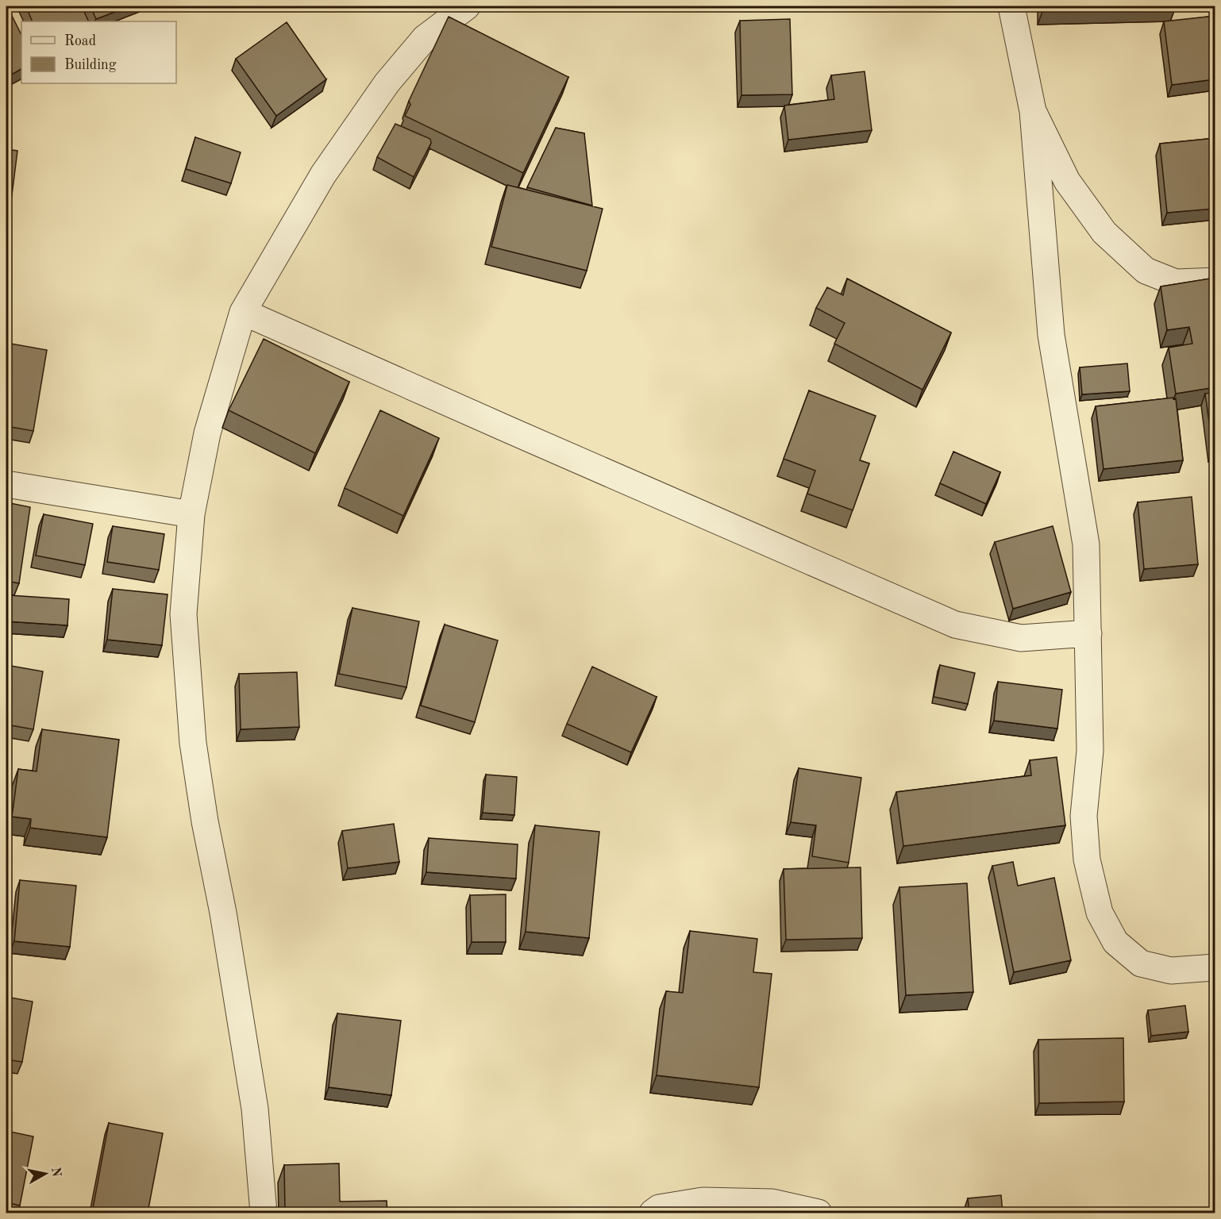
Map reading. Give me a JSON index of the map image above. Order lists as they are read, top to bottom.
{
  "legend": ["Road", "Building"],
  "north": "right"
}
